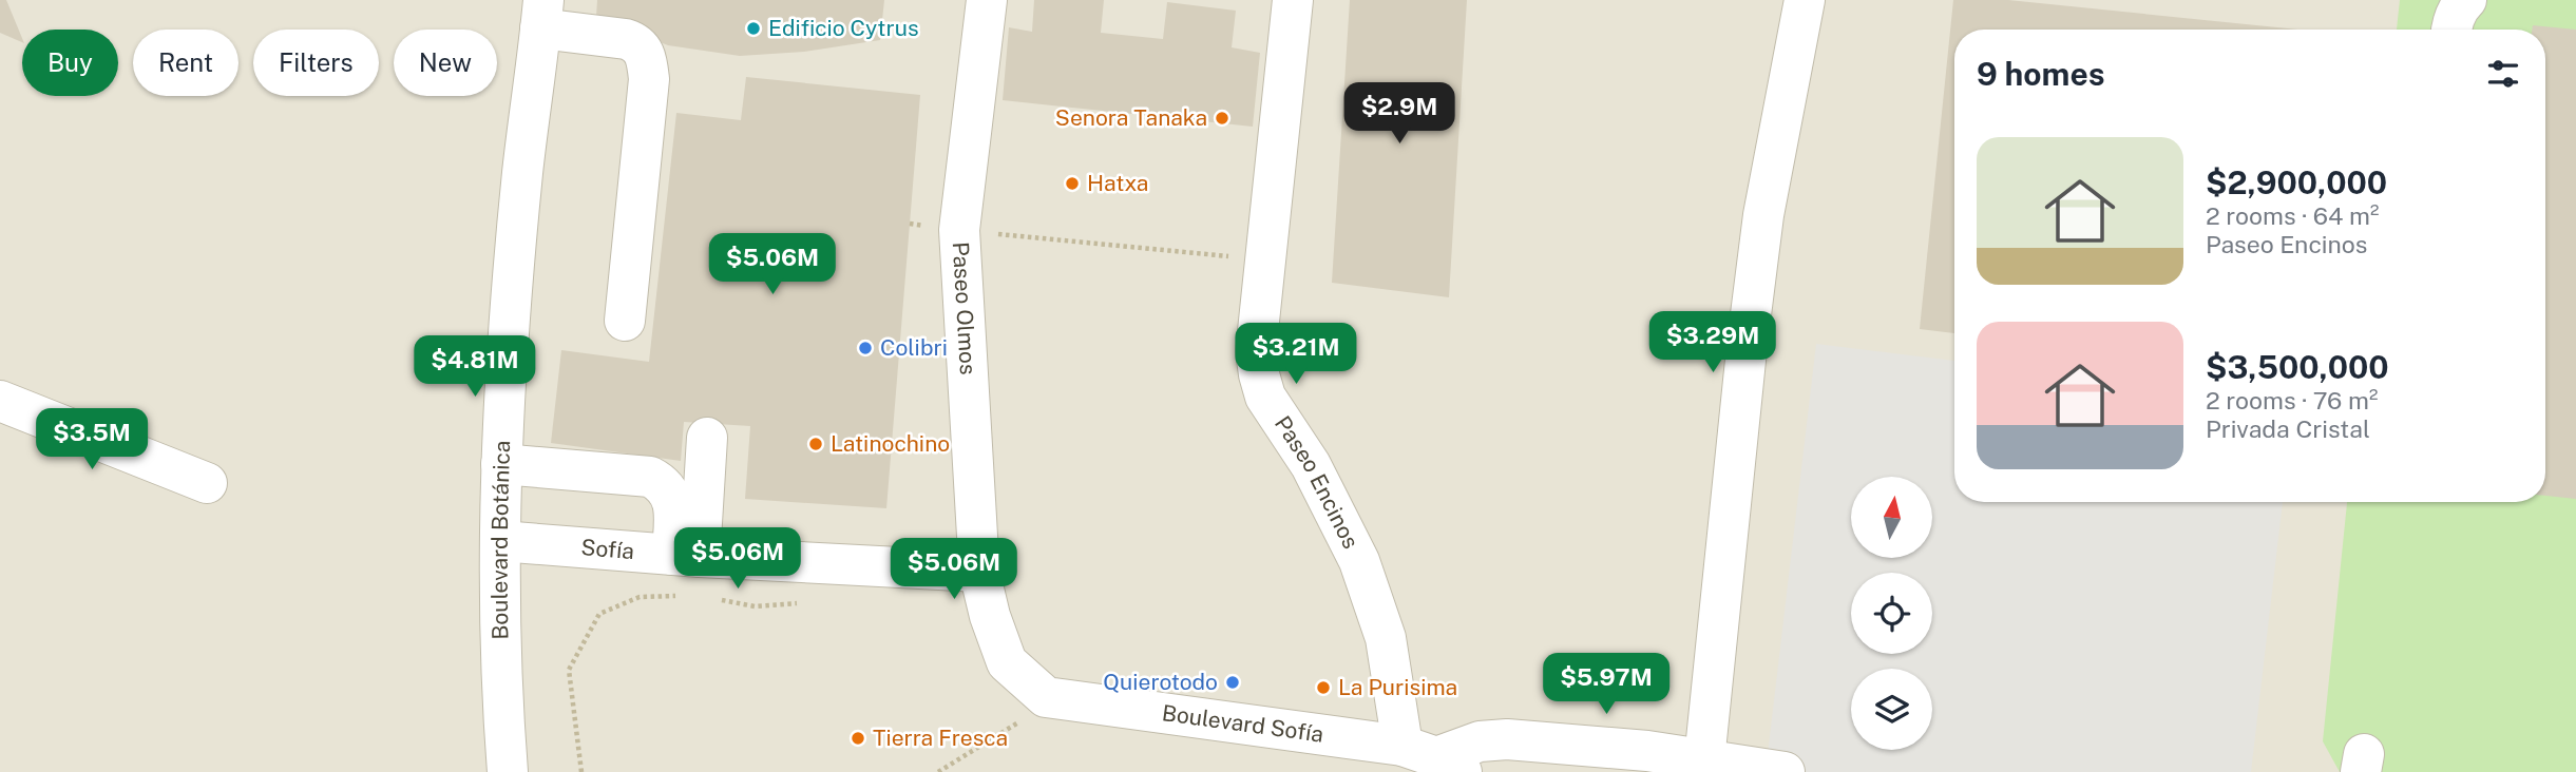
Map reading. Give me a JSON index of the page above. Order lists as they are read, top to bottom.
{
  "streets": {
    "street": [
      "Paseo Olmos",
      "Paseo Encinos",
      "Boulevard Botánica",
      "Sofía",
      "Boulevard Sofía"
    ]
  },
  "crossings": [
    ["Paseo Olmos", "Sofía"],
    ["Paseo Olmos", "Boulevard Sofía"],
    ["Paseo Encinos", "Boulevard Sofía"],
    ["Boulevard Botánica", "Sofía"]
  ],
  "places": [
    "Edificio Cytrus",
    "Senora Tanaka",
    "Hatxa",
    "Colibri",
    "Latinochino",
    "Quierotodo",
    "La Purisima",
    "Tierra Fresca"
  ],
  "north": "top",
  "page": {
    "chip": [
      "Buy",
      "Rent",
      "Filters",
      "New"
    ],
    "heading": "9 homes",
    "price": [
      "$2.9M",
      "$5.06M",
      "$3.29M",
      "$3.21M",
      "$4.81M",
      "$3.5M",
      "$5.06M",
      "$5.06M",
      "$5.97M"
    ],
    "list": [
      {
        "name": "$2,900,000",
        "note": "2 rooms · 64 m² · Paseo Encinos"
      },
      {
        "name": "$3,500,000",
        "note": "2 rooms · 76 m² · Privada Cristal"
      }
    ]
  }
}
